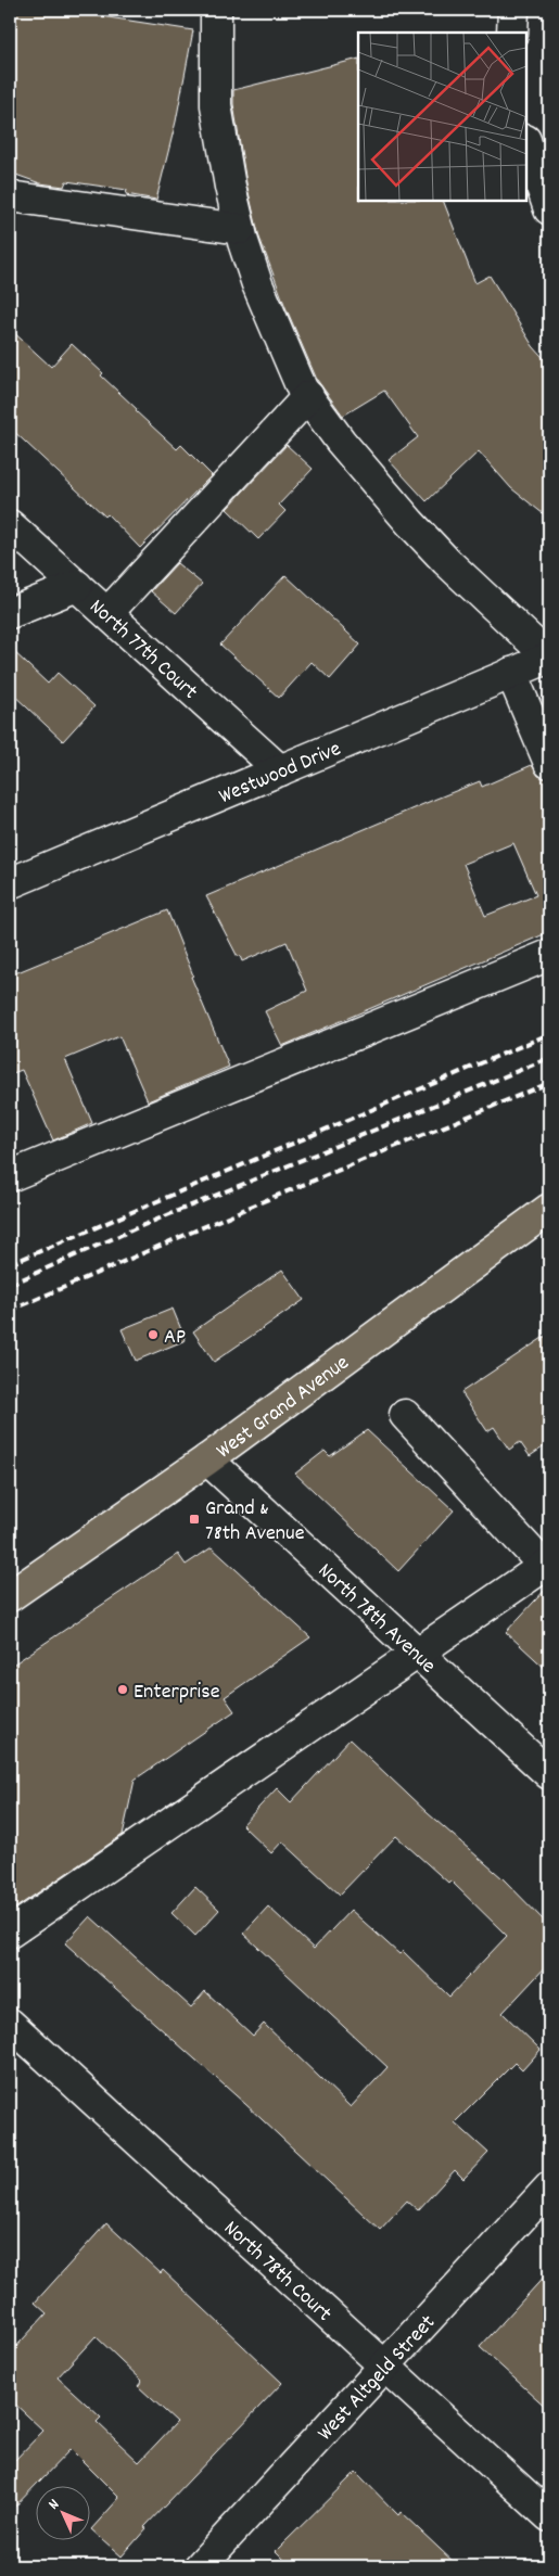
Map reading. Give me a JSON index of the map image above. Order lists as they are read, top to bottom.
{
  "streets": {
    "main road": ["West Grand Avenue"],
    "street": [
      "North 77th Court",
      "Westwood Drive",
      "North 78th Avenue",
      "North 78th Court",
      "West Altgeld Street"
    ]
  },
  "crossings": [
    ["North 77th Court", "Westwood Drive"],
    ["West Grand Avenue", "North 78th Avenue"],
    ["North 78th Court", "West Altgeld Street"]
  ],
  "places": {
    "other": ["AP", "Enterprise"],
    "transit": ["Grand & 78th Avenue"]
  },
  "north": "top left"
}
